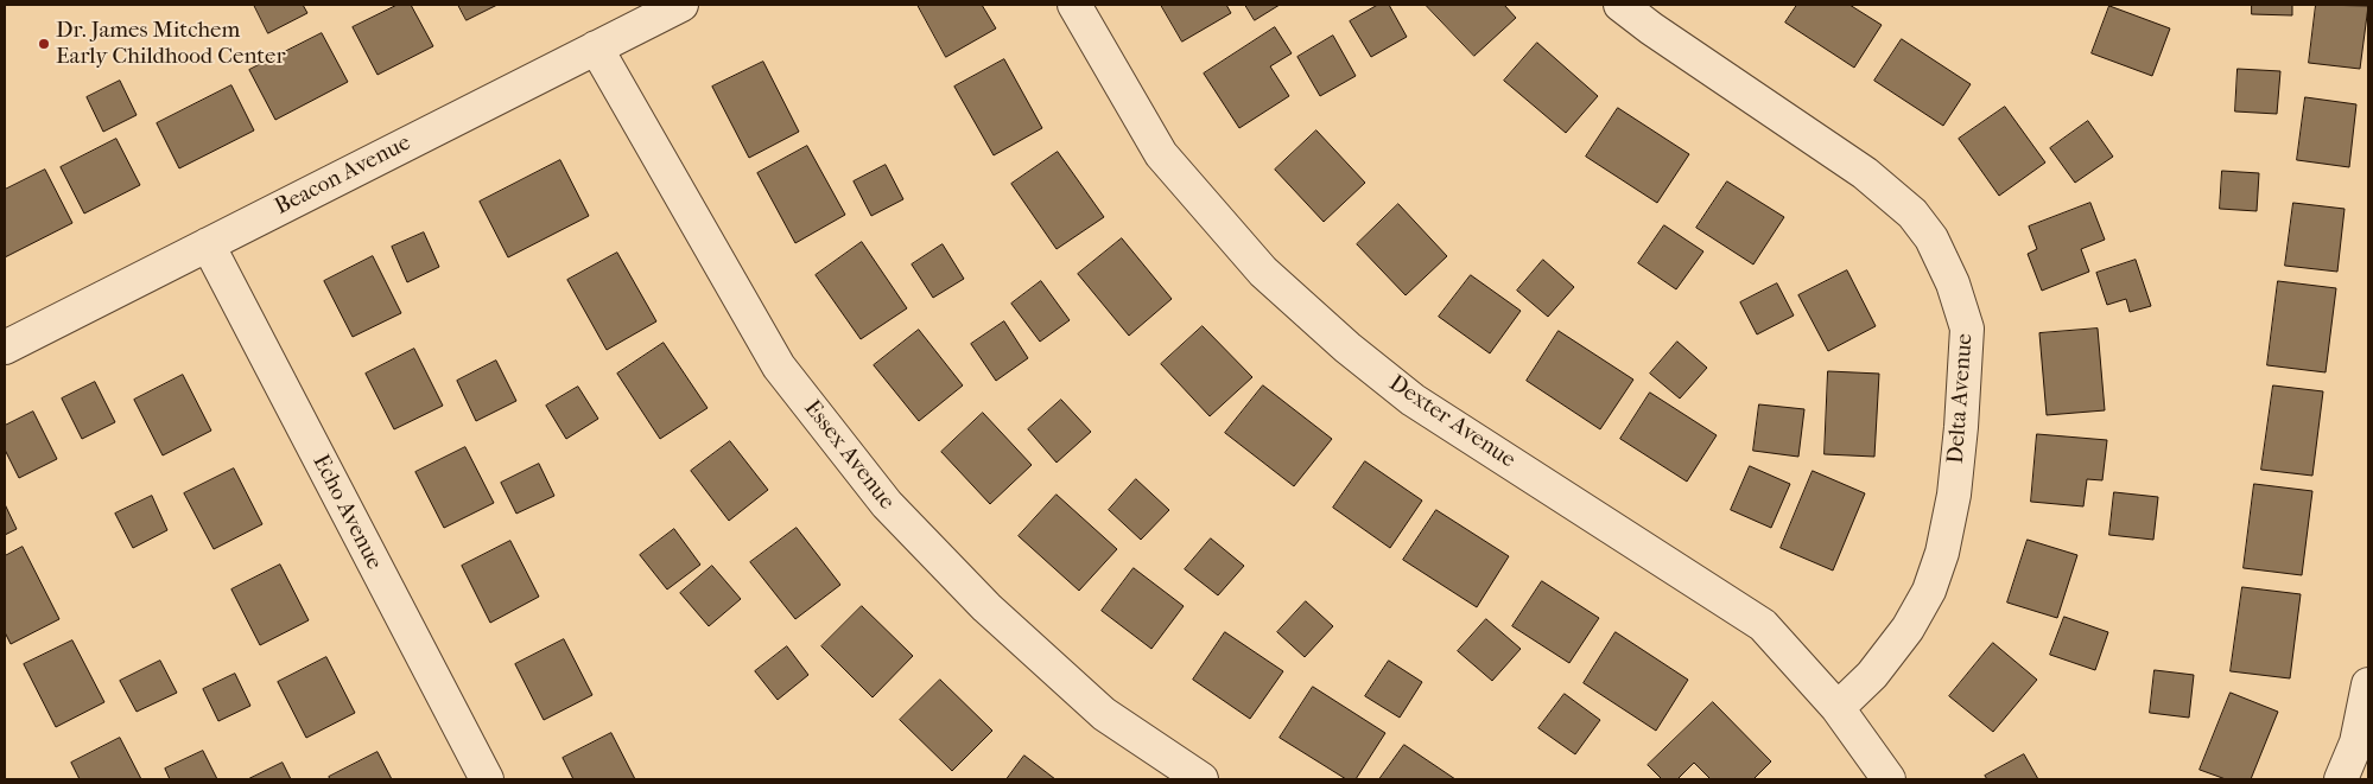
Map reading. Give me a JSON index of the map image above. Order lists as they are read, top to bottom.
{
  "streets": {
    "street": [
      "Beacon Avenue",
      "Delta Avenue",
      "Dexter Avenue",
      "Essex Avenue",
      "Echo Avenue"
    ]
  },
  "crossings": [
    ["Beacon Avenue", "Essex Avenue"],
    ["Beacon Avenue", "Echo Avenue"],
    ["Delta Avenue", "Dexter Avenue"]
  ],
  "places": ["Dr. James Mitchem Early Childhood Center"]
}
